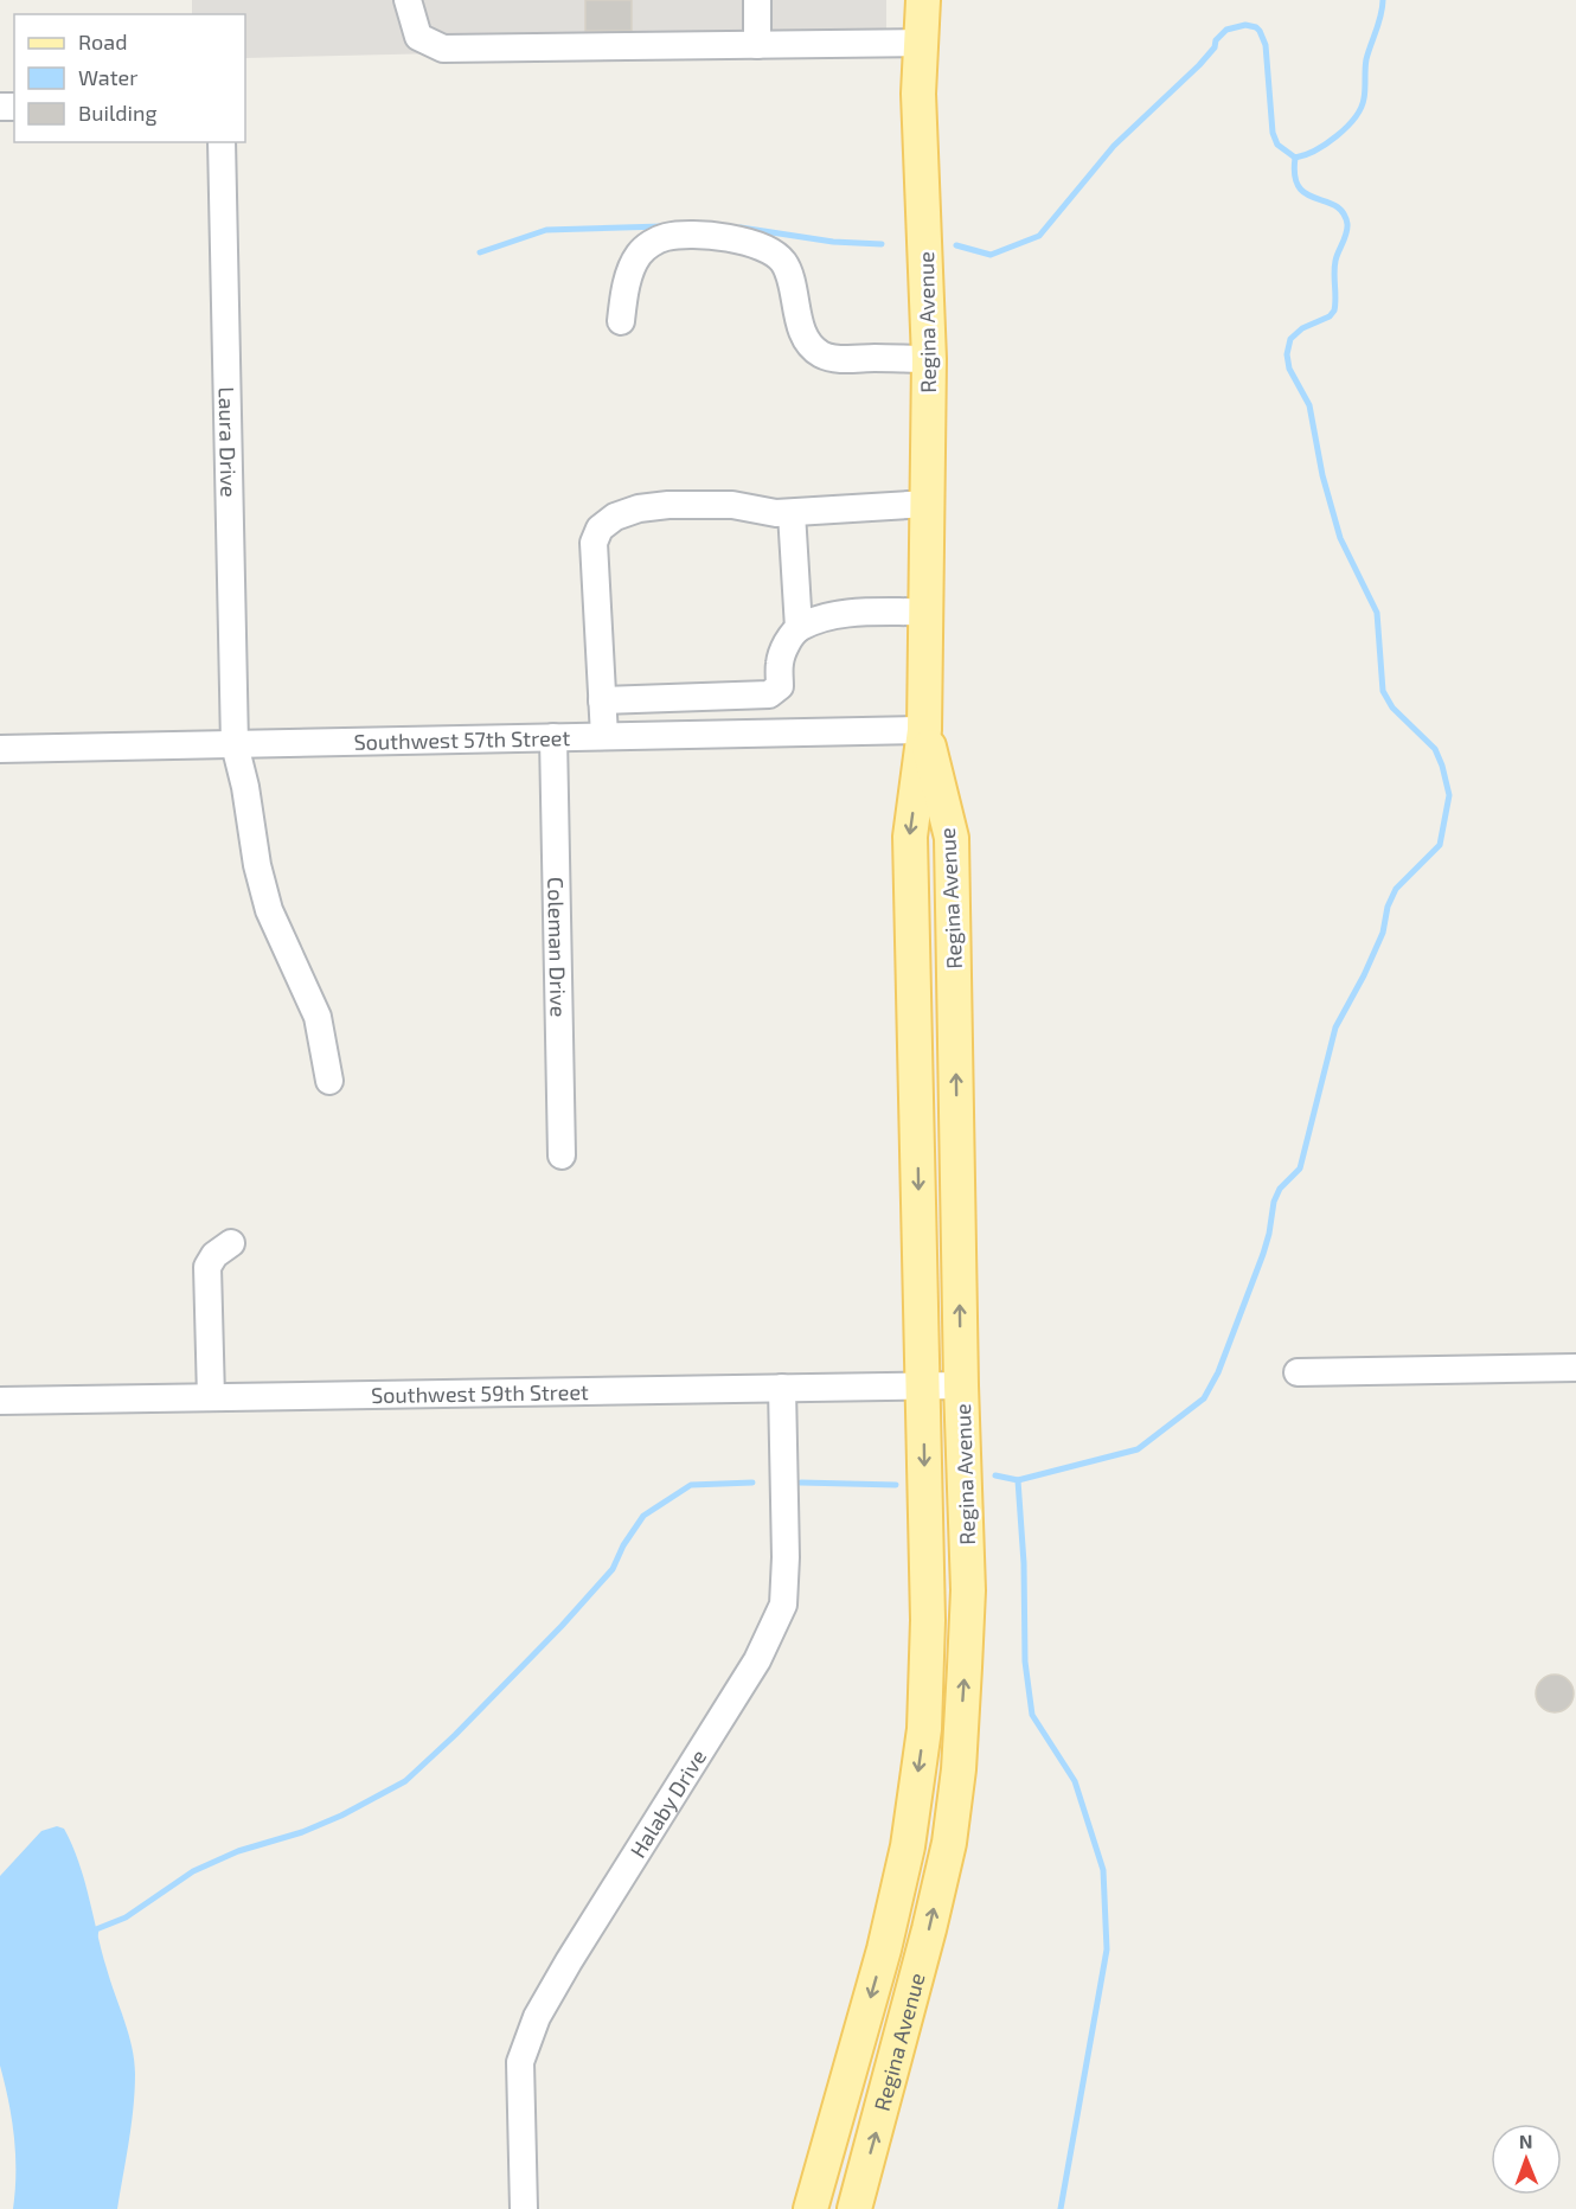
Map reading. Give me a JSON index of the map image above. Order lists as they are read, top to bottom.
{
  "streets": {
    "main road": ["Regina Avenue"],
    "street": [
      "Laura Drive",
      "Southwest 57th Street",
      "Coleman Drive",
      "Southwest 59th Street",
      "Halaby Drive"
    ]
  },
  "crossings": [
    ["Regina Avenue", "Southwest 57th Street"],
    ["Regina Avenue", "Southwest 59th Street"],
    ["Laura Drive", "Southwest 57th Street"],
    ["Southwest 57th Street", "Coleman Drive"],
    ["Southwest 59th Street", "Halaby Drive"]
  ],
  "legend": ["Road", "Water", "Building"],
  "north": "top"
}
